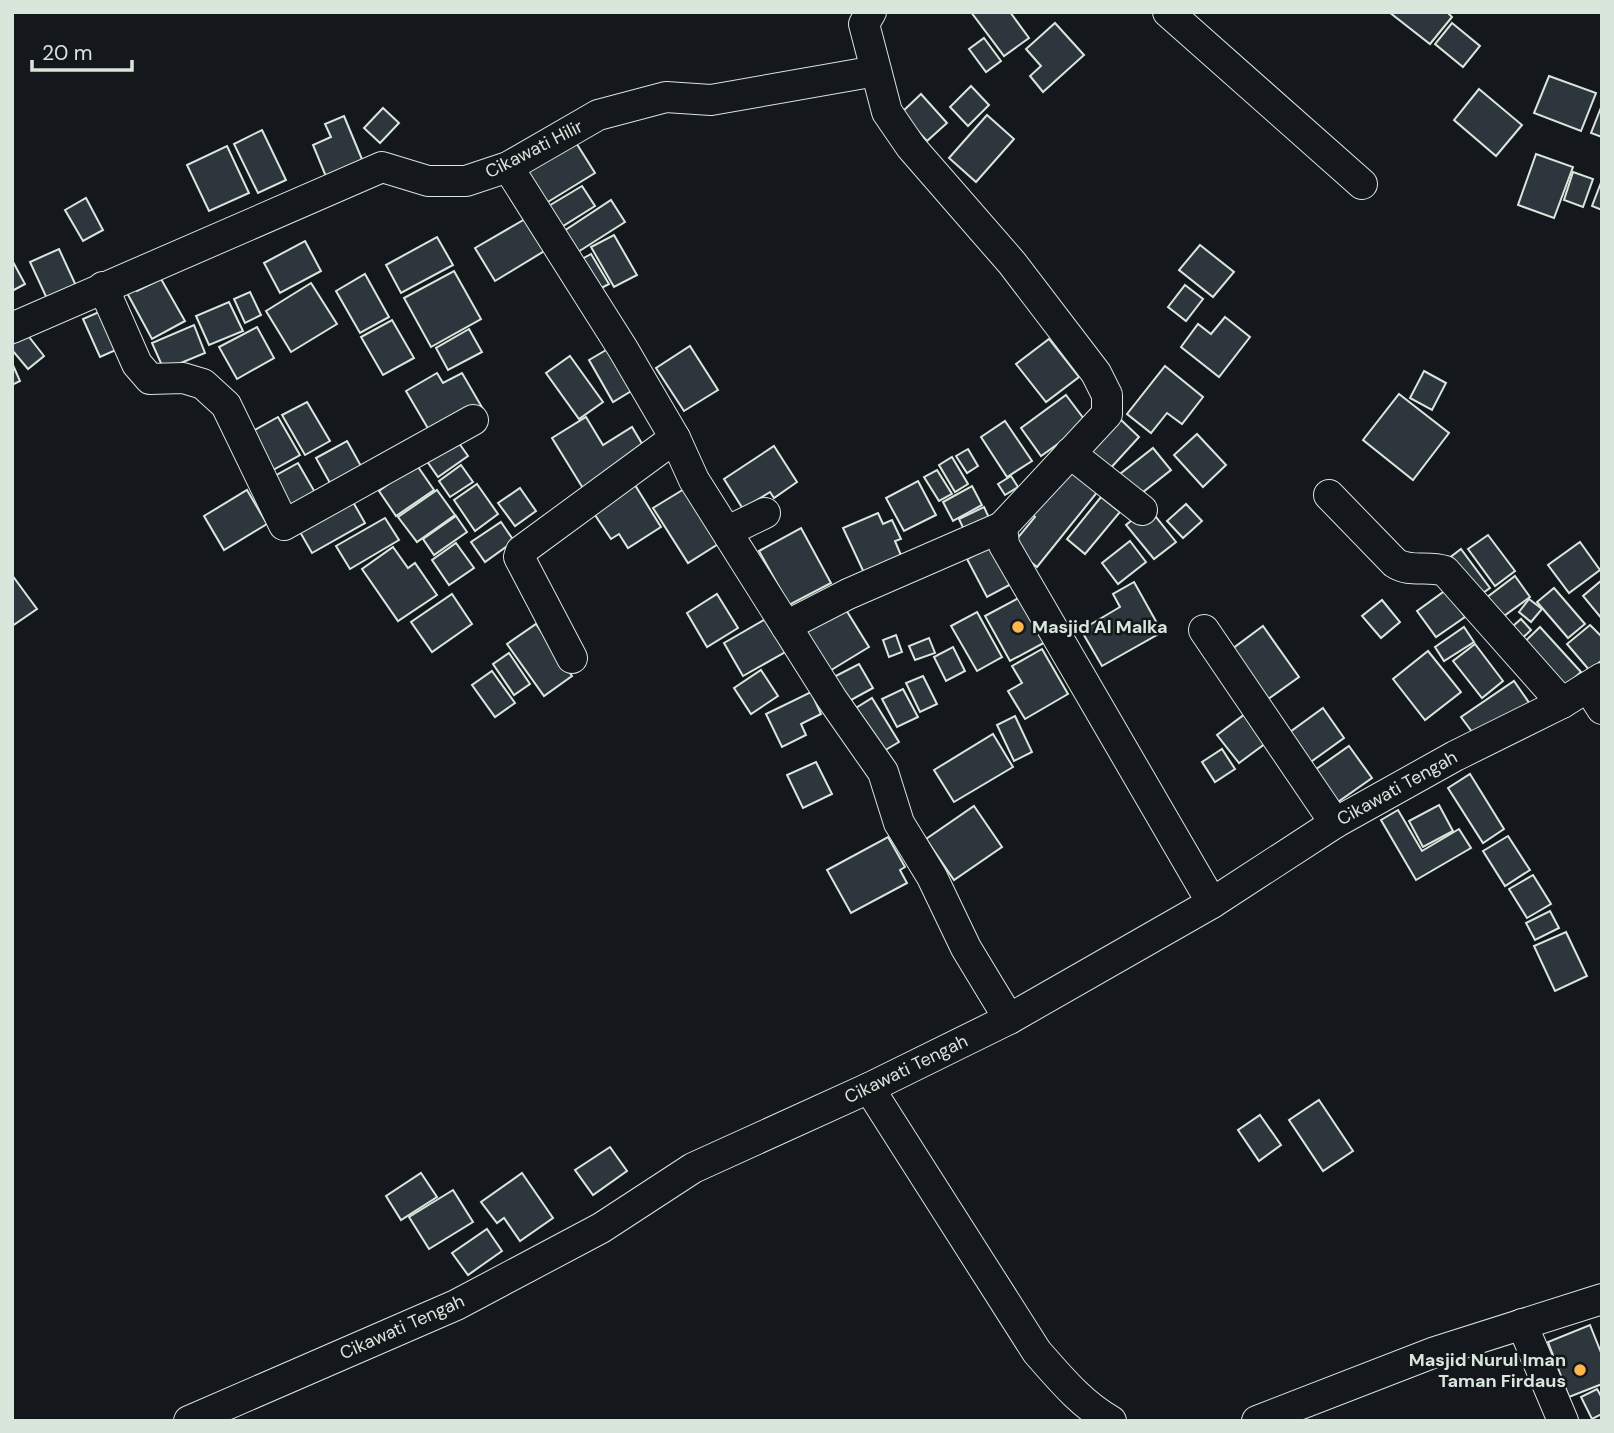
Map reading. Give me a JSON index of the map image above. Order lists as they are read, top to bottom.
{
  "streets": {
    "street": ["Cikawati Hilir", "Cikawati Tengah"]
  },
  "places": ["Masjid Al Malka", "Masjid Nurul Iman Taman Firdaus"],
  "scale_bar": "20 m"
}
